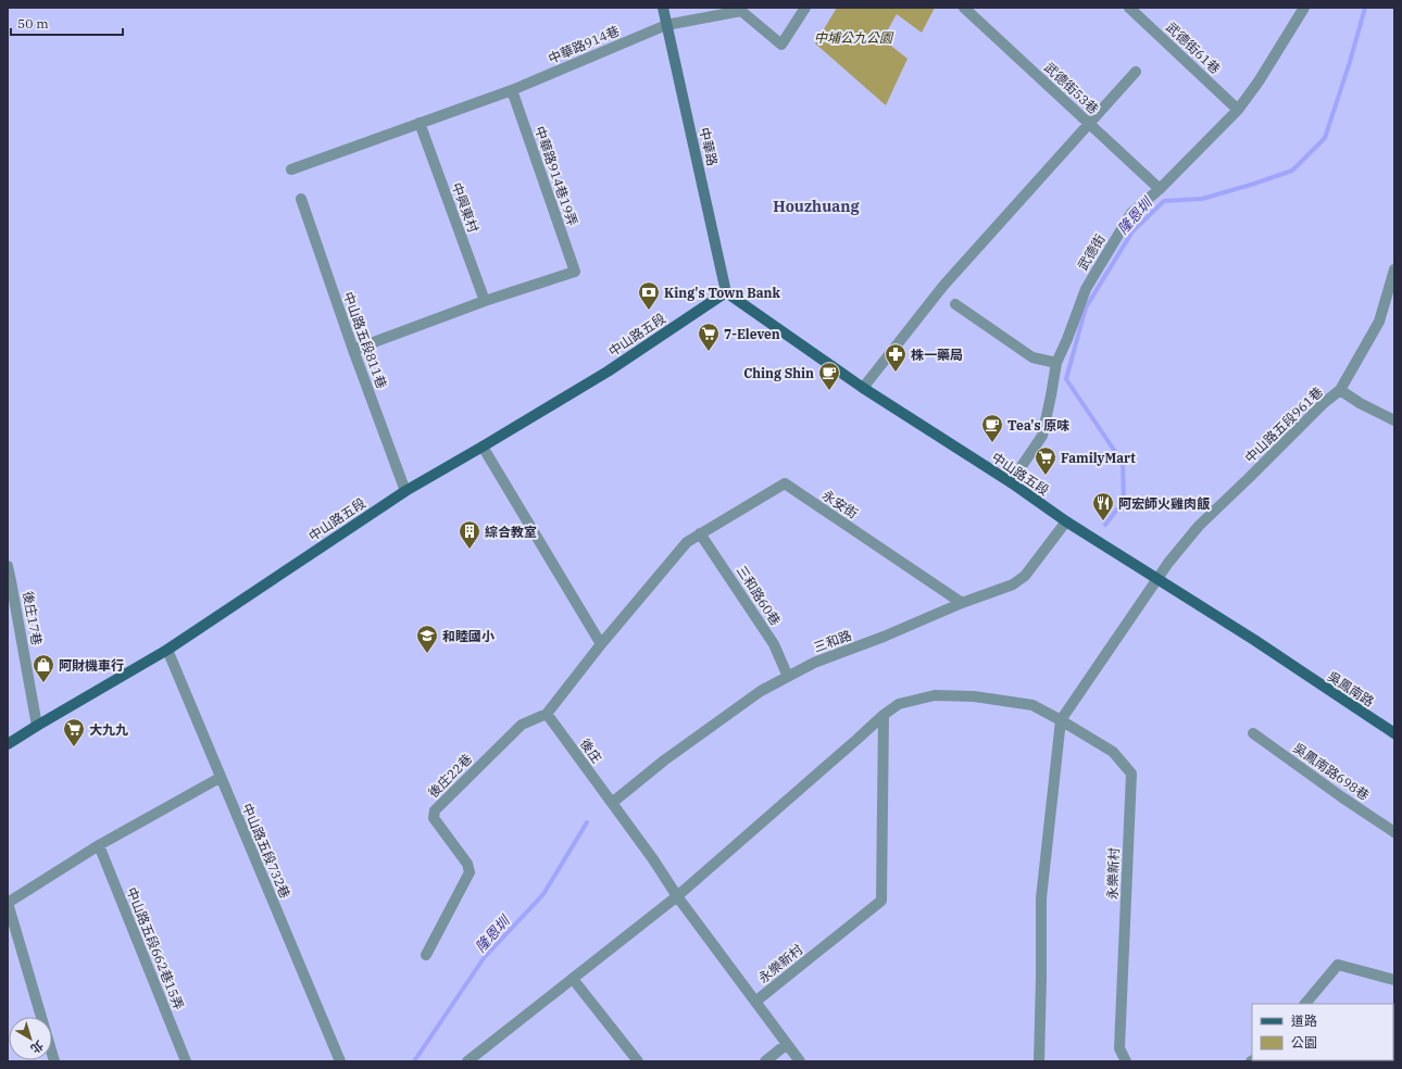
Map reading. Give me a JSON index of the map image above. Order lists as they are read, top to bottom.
{
  "streets": {
    "main road": ["中華路", "中山路五段", "吳鳳南路"],
    "street": [
      "中華路914巷",
      "武德街61巷",
      "武德街53巷",
      "中華路914巷19弄",
      "中興東村",
      "武德街",
      "中山路五段811巷",
      "中山路五段961巷",
      "永安街",
      "三和路60巷",
      "後庄17巷",
      "三和路",
      "後庄",
      "吳鳳南路698巷",
      "後庄22巷",
      "中山路五段732巷",
      "永樂新村",
      "中山路五段662巷15弄"
    ]
  },
  "crossings": [
    ["中華路914巷", "中華路"],
    ["中華路914巷", "中華路914巷19弄"],
    ["武德街61巷", "武德街"],
    ["武德街53巷", "武德街"],
    ["中華路", "中山路五段"],
    ["中華路914巷19弄", "中興東村"],
    ["武德街", "中山路五段"],
    ["中山路五段", "中山路五段811巷"],
    ["中山路五段", "中山路五段961巷"],
    ["中山路五段", "後庄17巷"],
    ["中山路五段", "三和路"],
    ["中山路五段", "吳鳳南路"],
    ["中山路五段", "中山路五段732巷"],
    ["永安街", "三和路60巷"],
    ["永安街", "三和路"],
    ["永安街", "後庄22巷"],
    ["三和路60巷", "三和路"],
    ["三和路60巷", "後庄22巷"],
    ["三和路", "後庄"],
    ["三和路", "永樂新村"],
    ["後庄", "後庄22巷"],
    ["後庄", "永樂新村"]
  ],
  "districts": ["Houzhuang"],
  "water": ["隆恩圳"],
  "parks": ["中埔公九公園"],
  "places": {
    "bank": ["King's Town Bank"],
    "supermarket": ["7-Eleven", "FamilyMart", "大九九"],
    "pharmacy": ["株一藥局"],
    "cafe": ["Ching Shin", "Tea's 原味"],
    "restaurant": ["阿宏師火雞肉飯"],
    "building": ["綜合教室"],
    "school or university": ["和睦國小"],
    "shop": ["阿財機車行"]
  },
  "legend": ["道路", "公園"],
  "scale_bar": "50 m",
  "north": "bottom right"
}
